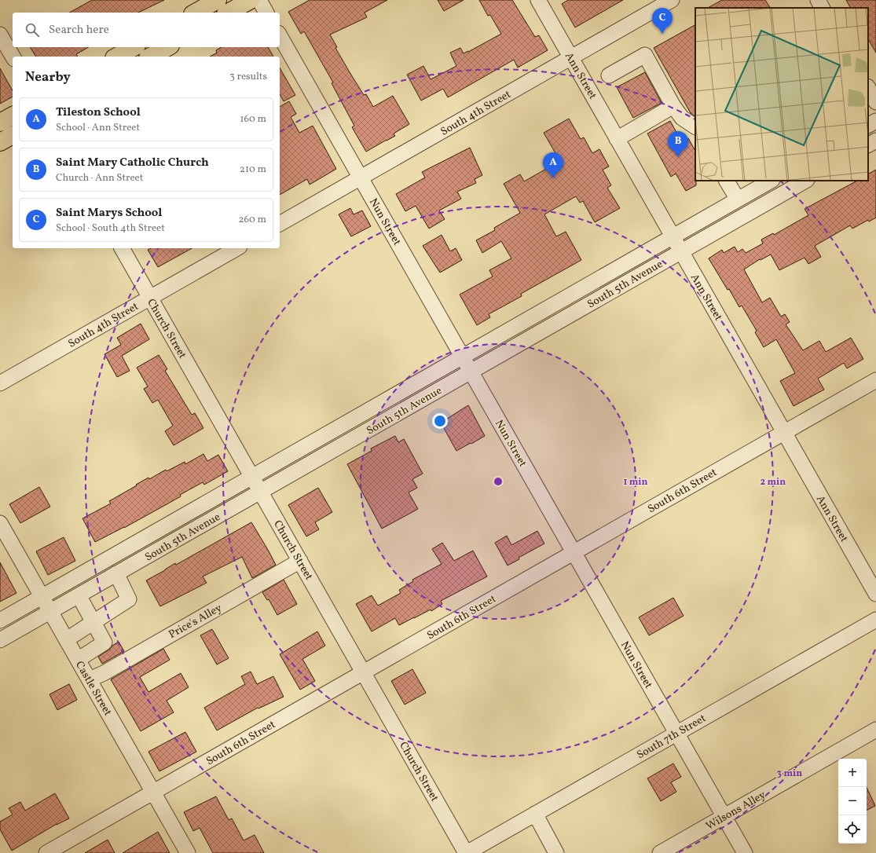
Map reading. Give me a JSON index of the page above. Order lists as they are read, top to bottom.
{
  "streets": {
    "street": [
      "Ann Street",
      "South 4th Street",
      "Nun Street",
      "South 5th Avenue",
      "Church Street",
      "South 6th Street",
      "Price's Alley",
      "Castle Street",
      "South 7th Street",
      "Wilsons Alley"
    ]
  },
  "crossings": [
    ["Ann Street", "South 4th Street"],
    ["Ann Street", "South 5th Avenue"],
    ["Ann Street", "South 6th Street"],
    ["South 4th Street", "Nun Street"],
    ["South 4th Street", "Church Street"],
    ["Nun Street", "South 5th Avenue"],
    ["Nun Street", "South 6th Street"],
    ["Nun Street", "South 7th Street"],
    ["Nun Street", "Wilsons Alley"],
    ["South 5th Avenue", "Church Street"],
    ["South 5th Avenue", "Castle Street"],
    ["Church Street", "South 6th Street"],
    ["Church Street", "Price's Alley"],
    ["Church Street", "South 7th Street"],
    ["South 6th Street", "Castle Street"],
    ["Price's Alley", "Castle Street"]
  ],
  "page": {
    "pins": ["C", "B", "A"],
    "search": "Search here",
    "heading": ["Nearby", "3 results"],
    "list": [
      {
        "mark": "A",
        "name": "Tileston School",
        "note": "School · Ann Street",
        "value": "160 m"
      },
      {
        "mark": "B",
        "name": "Saint Mary Catholic Church",
        "note": "Church · Ann Street",
        "value": "210 m"
      },
      {
        "mark": "C",
        "name": "Saint Marys School",
        "note": "School · South 4th Street",
        "value": "260 m"
      }
    ],
    "map_buttons": ["+", "−"]
  },
  "rings": ["1 min", "2 min", "3 min"]
}
